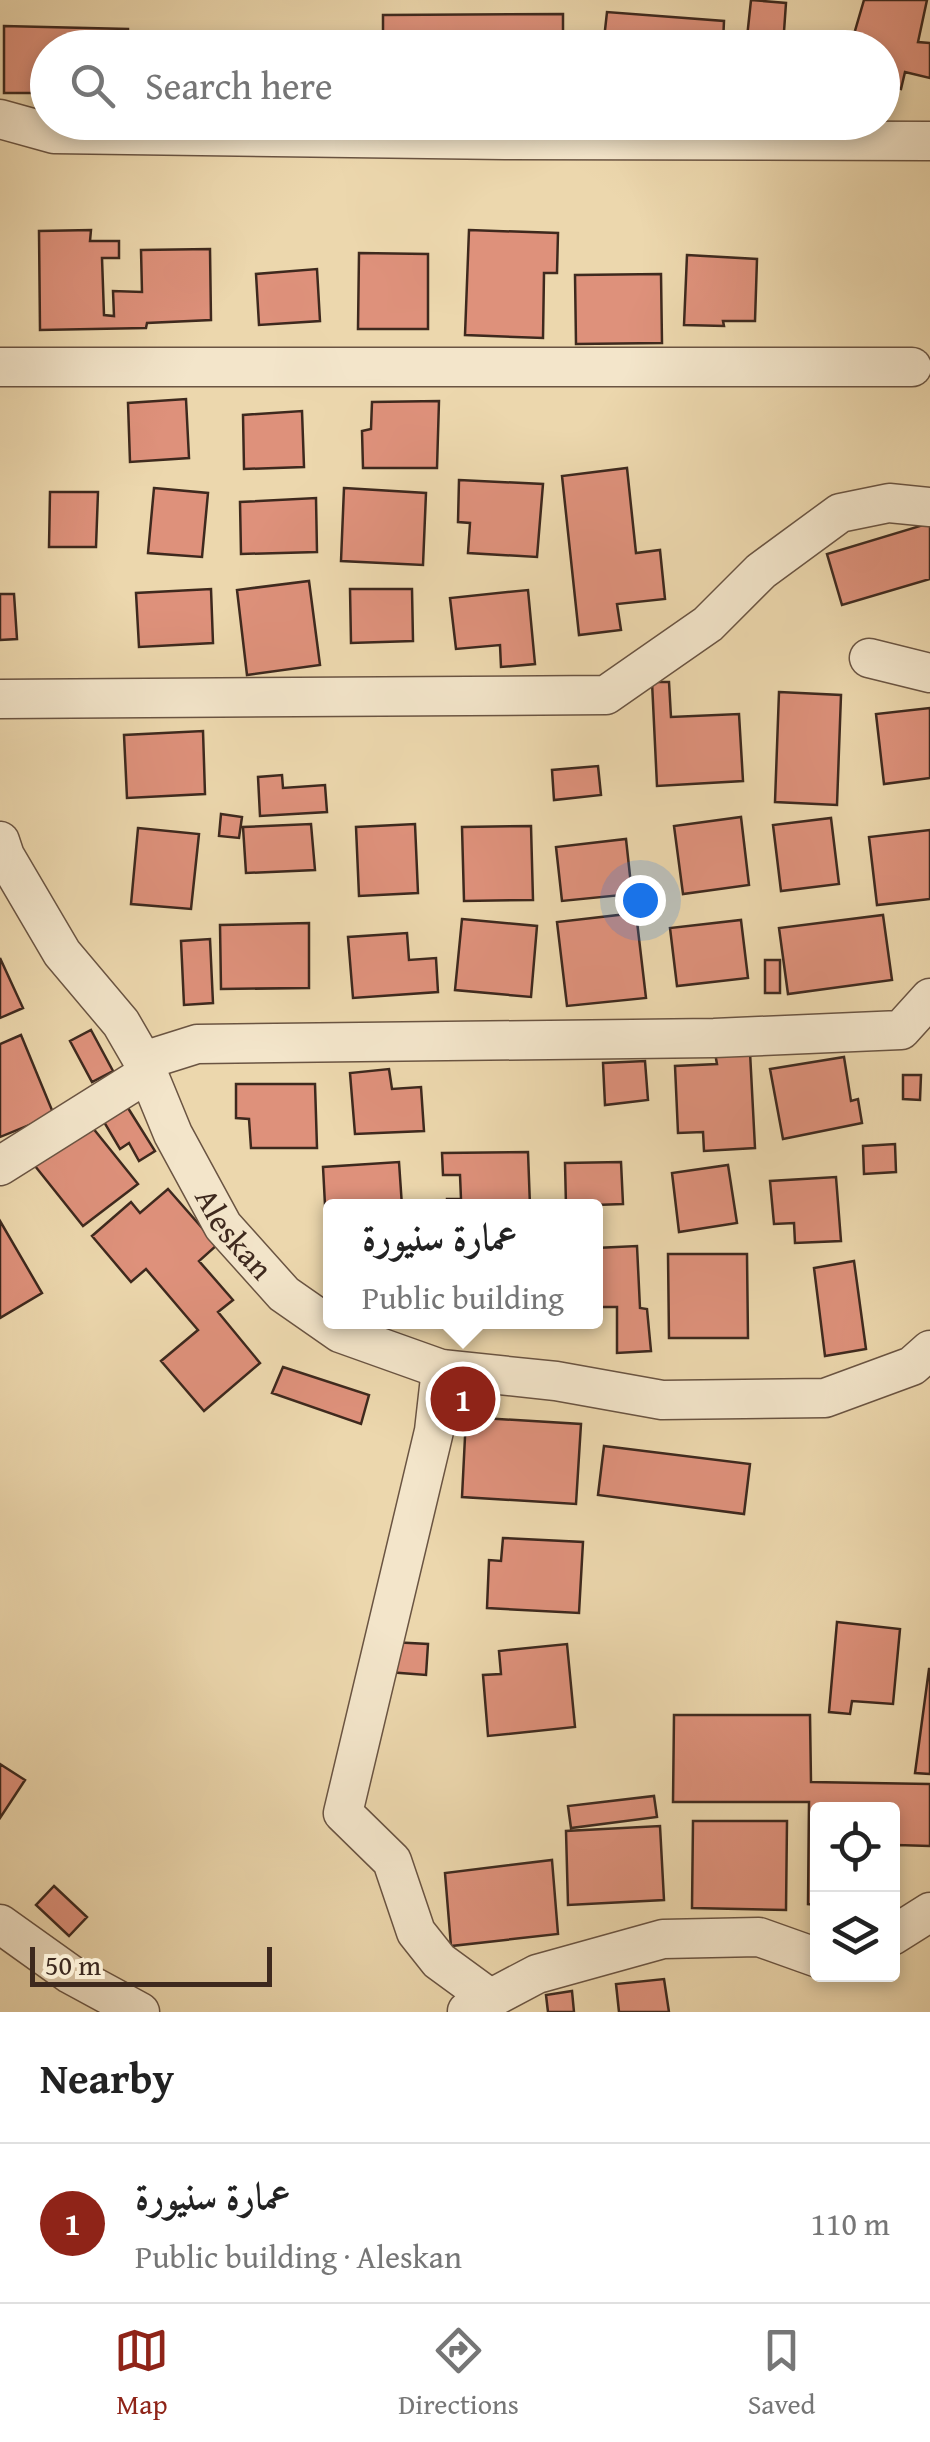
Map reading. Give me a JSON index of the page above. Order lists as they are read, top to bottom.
{
  "streets": {
    "street": ["Aleskan"]
  },
  "scale_bar": "50 m",
  "page": {
    "search": "Search here",
    "popup": ["عمارة سنيورة", "Public building"],
    "pins": "1",
    "scale": "50 m",
    "heading": "Nearby",
    "list": [
      {
        "mark": "1",
        "name": "عمارة سنيورة",
        "note": "Public building · Aleskan",
        "value": "110 m"
      }
    ],
    "nav": ["Map", "Directions", "Saved"]
  }
}
